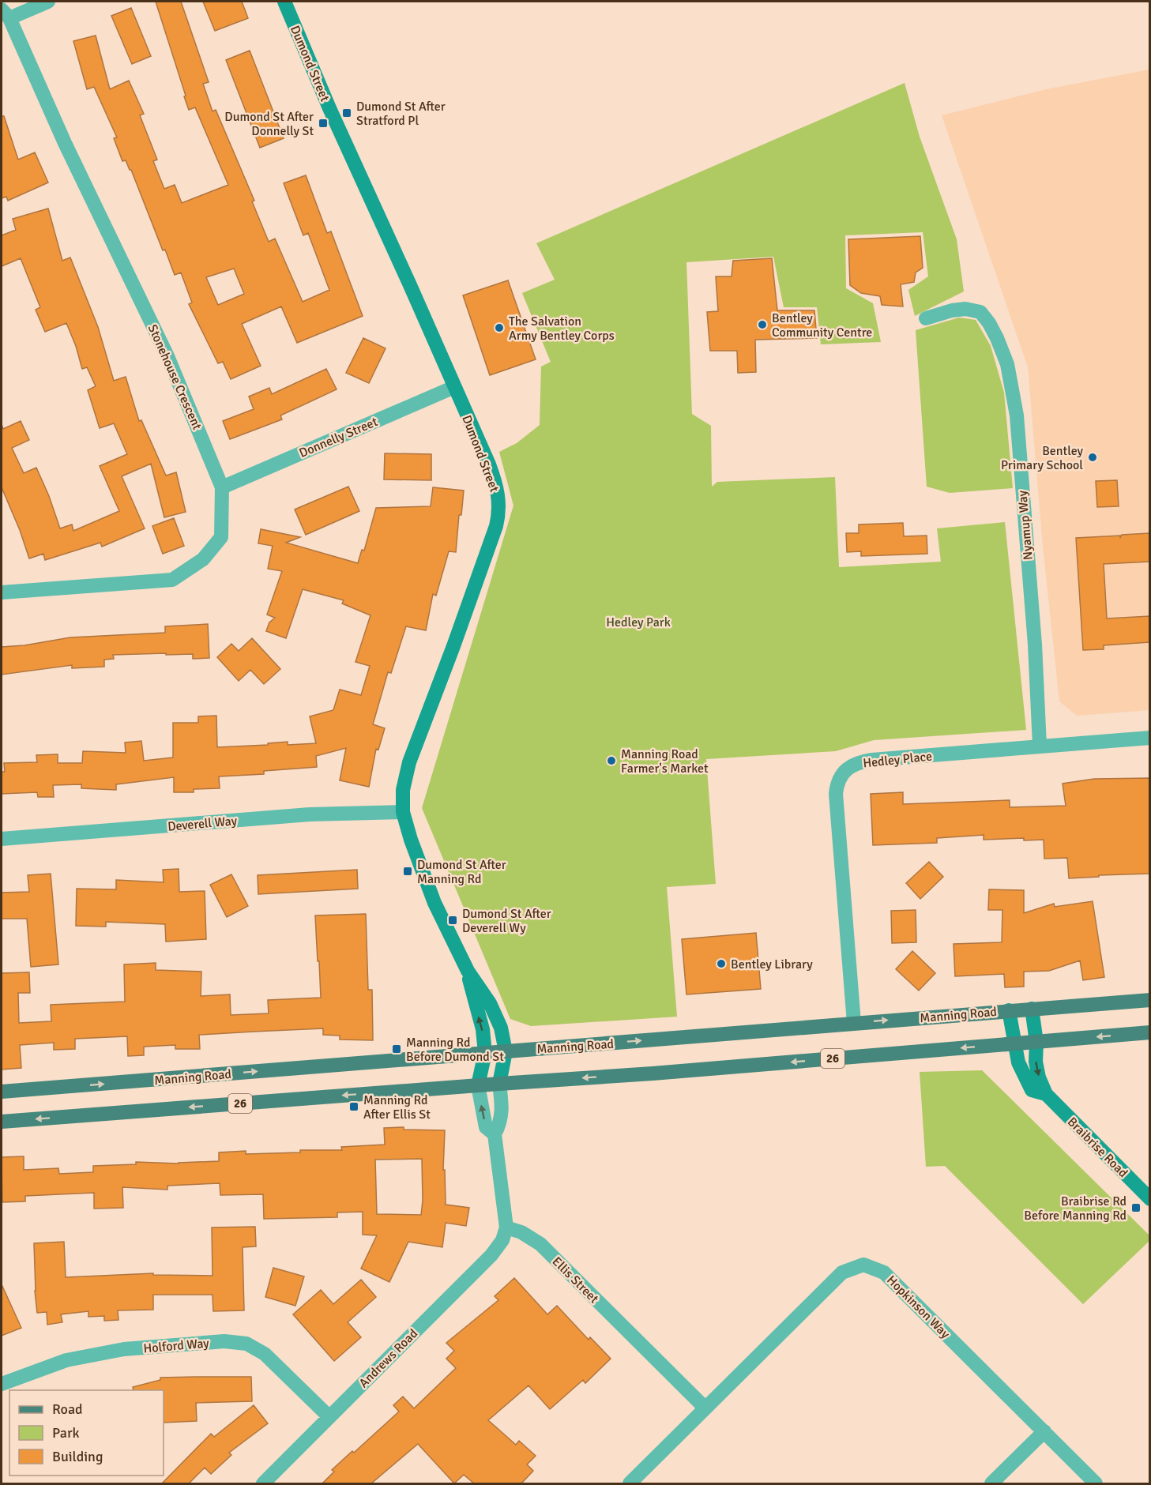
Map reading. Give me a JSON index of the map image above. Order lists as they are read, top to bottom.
{
  "streets": {
    "main road": ["Manning Road", "26"],
    "street": [
      "Dumond Street",
      "Stonehouse Crescent",
      "Donnelly Street",
      "Nyamup Way",
      "Hedley Place",
      "Deverell Way",
      "Braibrise Road",
      "Ellis Street",
      "Hopkinson Way",
      "Holford Way",
      "Andrews Road"
    ]
  },
  "crossings": [
    ["Dumond Street", "Donnelly Street"],
    ["Dumond Street", "Deverell Way"],
    ["Dumond Street", "Manning Road"],
    ["Dumond Street", "26"],
    ["Stonehouse Crescent", "Donnelly Street"],
    ["Nyamup Way", "Hedley Place"],
    ["Hedley Place", "Manning Road"],
    ["Manning Road", "Braibrise Road"],
    ["26", "Braibrise Road"],
    ["Ellis Street", "Hopkinson Way"],
    ["Ellis Street", "Andrews Road"],
    ["Holford Way", "Andrews Road"]
  ],
  "parks": ["Hedley Park"],
  "places": {
    "transit": [
      "Dumond St After Stratford Pl",
      "Dumond St After Donnelly St",
      "Dumond St After Manning Rd",
      "Dumond St After Deverell Wy",
      "Manning Rd Before Dumond St",
      "Manning Rd After Ellis St",
      "Braibrise Rd Before Manning Rd"
    ],
    "other": [
      "Bentley Community Centre",
      "The Salvation Army Bentley Corps",
      "Bentley Primary School",
      "Manning Road Farmer's Market",
      "Bentley Library"
    ]
  },
  "legend": ["Road", "Park", "Building"]
}
